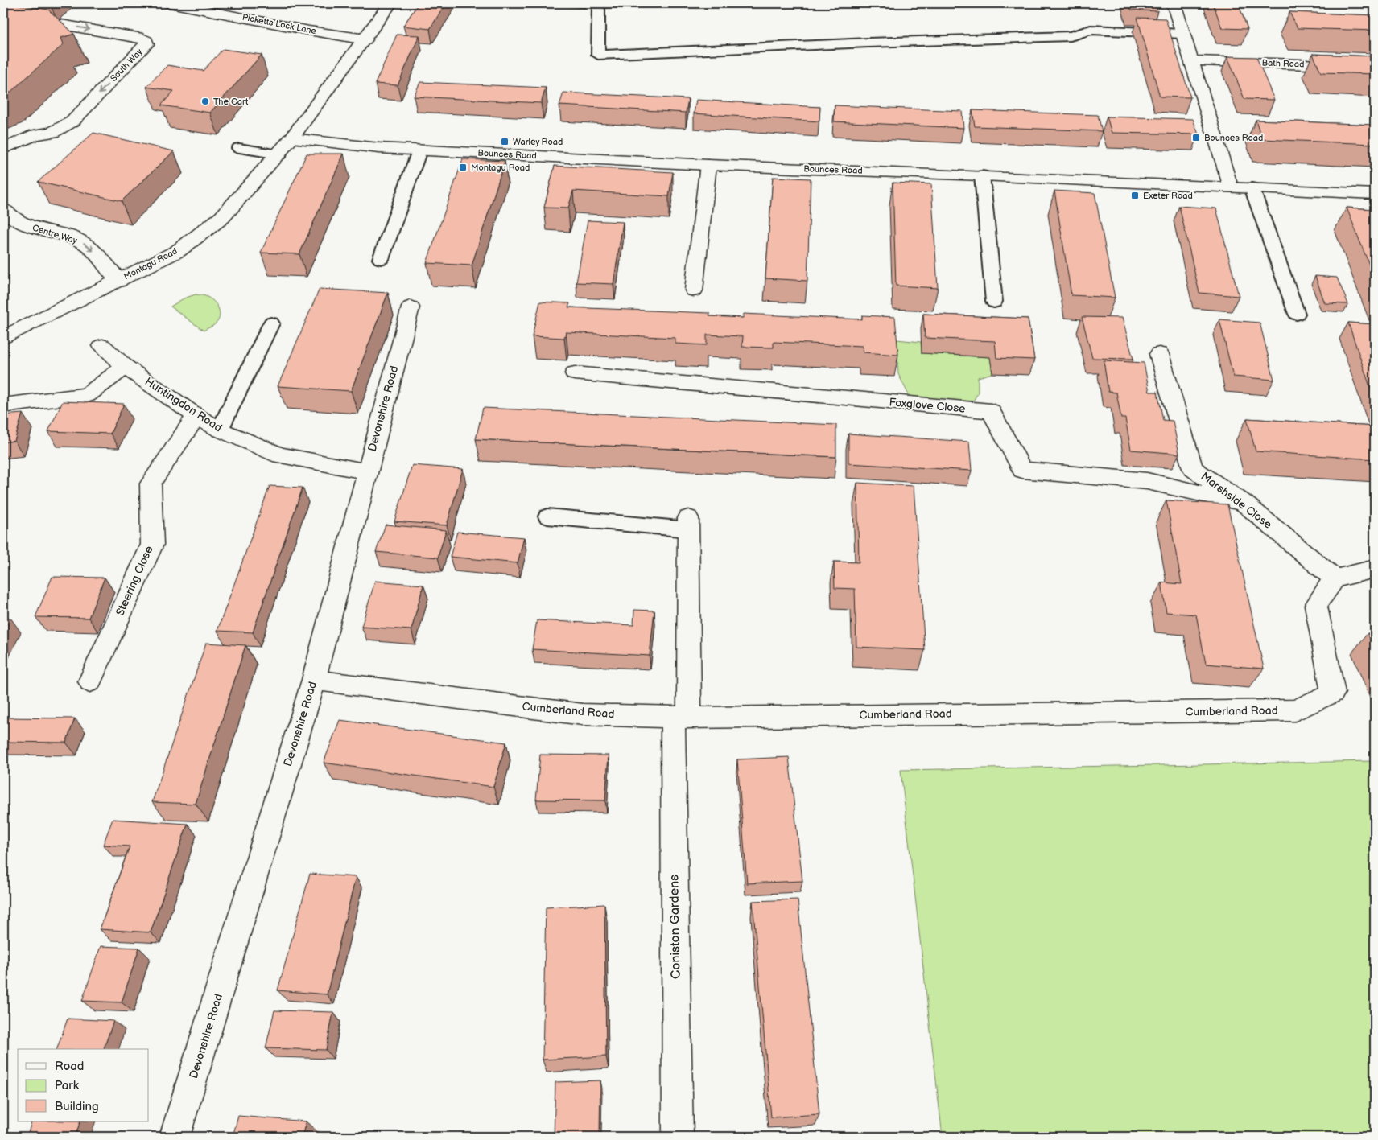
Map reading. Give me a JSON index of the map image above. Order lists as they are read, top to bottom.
{
  "streets": {
    "street": [
      "Picketts Lock Lane",
      "Bath Road",
      "South Way",
      "Bounces Road",
      "Centre Way",
      "Montagu Road",
      "Huntingdon Road",
      "Foxglove Close",
      "Devonshire Road",
      "Marshside Close",
      "Steering Close",
      "Cumberland Road",
      "Coniston Gardens"
    ]
  },
  "crossings": [
    ["Picketts Lock Lane", "Montagu Road"],
    ["Bounces Road", "Montagu Road"],
    ["Centre Way", "Montagu Road"],
    ["Huntingdon Road", "Devonshire Road"],
    ["Huntingdon Road", "Steering Close"],
    ["Foxglove Close", "Marshside Close"],
    ["Devonshire Road", "Cumberland Road"],
    ["Marshside Close", "Cumberland Road"],
    ["Cumberland Road", "Coniston Gardens"]
  ],
  "one_way": ["Centre Way"],
  "places": {
    "other": ["The Cart"],
    "transit": [
      "Bounces Road",
      "Warley Road",
      "Montagu Road",
      "Exeter Road"
    ]
  },
  "legend": ["Road", "Park", "Building"]
}
